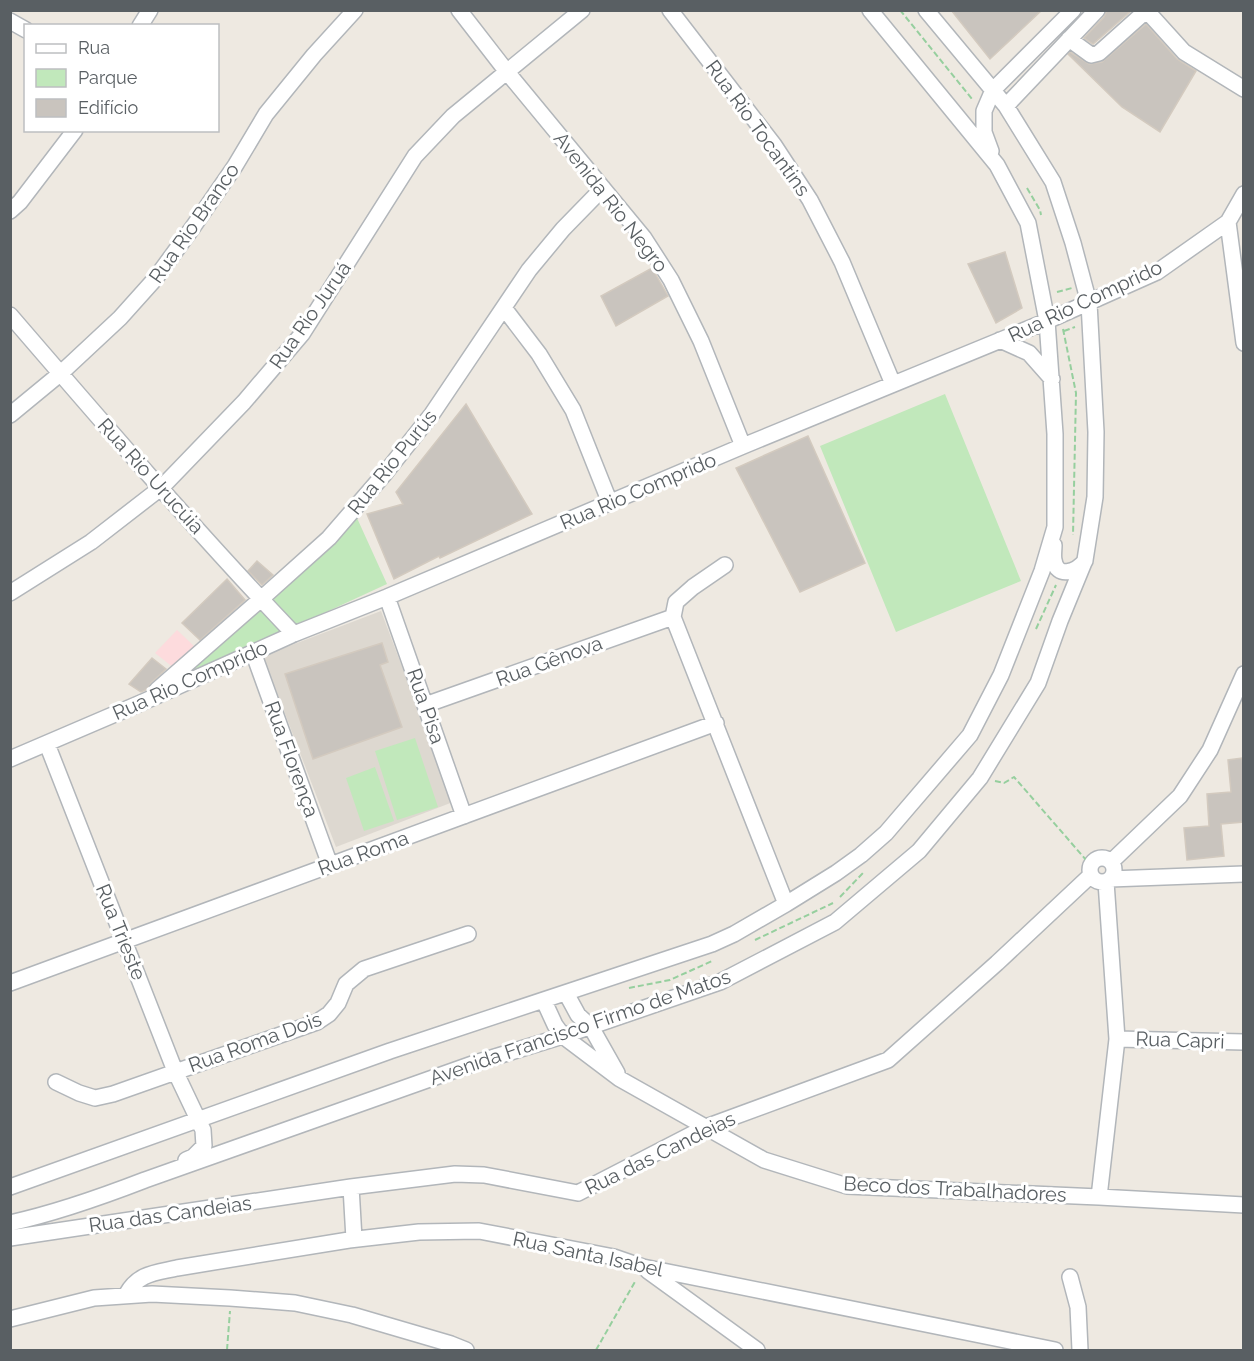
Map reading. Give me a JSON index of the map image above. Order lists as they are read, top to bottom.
{
  "streets": {
    "street": [
      "Rua Rio Tocantins",
      "Avenida Rio Negro",
      "Rua Rio Branco",
      "Rua Rio Comprido",
      "Rua Rio Juruá",
      "Rua Rio Purús",
      "Rua Rio Urucúia",
      "Rua Gênova",
      "Rua Pisa",
      "Rua Florença",
      "Rua Roma",
      "Rua Trieste",
      "Avenida Francisco Firmo de Matos",
      "Rua Capri",
      "Rua Roma Dois",
      "Rua das Candeias",
      "Beco dos Trabalhadores",
      "Rua Santa Isabel"
    ]
  },
  "crossings": [
    ["Rua Rio Tocantins", "Rua Rio Comprido"],
    ["Avenida Rio Negro", "Rua Rio Comprido"],
    ["Avenida Rio Negro", "Rua Rio Juruá"],
    ["Avenida Rio Negro", "Rua Rio Purús"],
    ["Rua Rio Branco", "Rua Rio Urucúia"],
    ["Rua Rio Comprido", "Rua Rio Purús"],
    ["Rua Rio Comprido", "Rua Rio Urucúia"],
    ["Rua Rio Comprido", "Rua Pisa"],
    ["Rua Rio Comprido", "Rua Florença"],
    ["Rua Rio Comprido", "Rua Trieste"],
    ["Rua Rio Comprido", "Avenida Francisco Firmo de Matos"],
    ["Rua Rio Juruá", "Rua Rio Urucúia"],
    ["Rua Rio Purús", "Rua Rio Urucúia"],
    ["Rua Gênova", "Rua Pisa"],
    ["Rua Pisa", "Rua Roma"],
    ["Rua Florença", "Rua Roma"],
    ["Rua Roma", "Rua Trieste"],
    ["Rua Trieste", "Avenida Francisco Firmo de Matos"],
    ["Rua Trieste", "Rua Roma Dois"],
    ["Avenida Francisco Firmo de Matos", "Beco dos Trabalhadores"],
    ["Rua das Candeias", "Beco dos Trabalhadores"]
  ],
  "legend": ["Rua", "Parque", "Edifício"]
}
